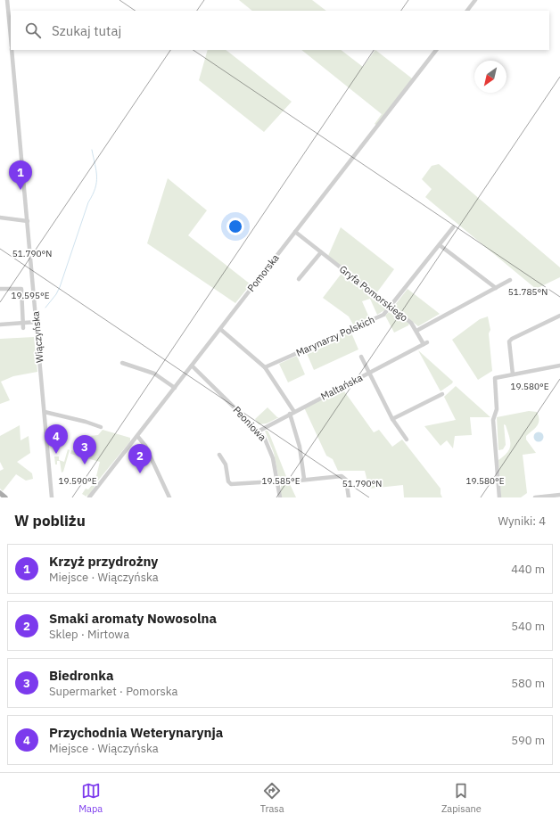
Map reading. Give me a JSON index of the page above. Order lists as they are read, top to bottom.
{
  "streets": {
    "street": [
      "Pomorska",
      "Gryfa Pomorskiego",
      "Marynarzy Polskich",
      "Wiączyńska",
      "Maltańska",
      "Peoniowa"
    ]
  },
  "crossings": [
    ["Pomorska", "Gryfa Pomorskiego"],
    ["Pomorska", "Peoniowa"],
    ["Gryfa Pomorskiego", "Marynarzy Polskich"],
    ["Gryfa Pomorskiego", "Maltańska"],
    ["Maltańska", "Peoniowa"]
  ],
  "north": "bottom left",
  "page": {
    "search": "Szukaj tutaj",
    "pins": [
      "1",
      "4",
      "3",
      "2"
    ],
    "heading": ["W pobliżu", "Wyniki: 4"],
    "list": [
      {
        "mark": "1",
        "name": "Krzyż przydrożny",
        "note": "Miejsce · Wiączyńska",
        "value": "440 m"
      },
      {
        "mark": "2",
        "name": "Smaki aromaty Nowosolna",
        "note": "Sklep · Mirtowa",
        "value": "540 m"
      },
      {
        "mark": "3",
        "name": "Biedronka",
        "note": "Supermarket · Pomorska",
        "value": "580 m"
      },
      {
        "mark": "4",
        "name": "Przychodnia Weterynarynja",
        "note": "Miejsce · Wiączyńska",
        "value": "590 m"
      }
    ],
    "nav": ["Mapa", "Trasa", "Zapisane"]
  },
  "coordinates": [
    "51.790°N",
    "51.785°N",
    "19.595°E",
    "19.580°E",
    "19.590°E",
    "19.585°E"
  ]
}
